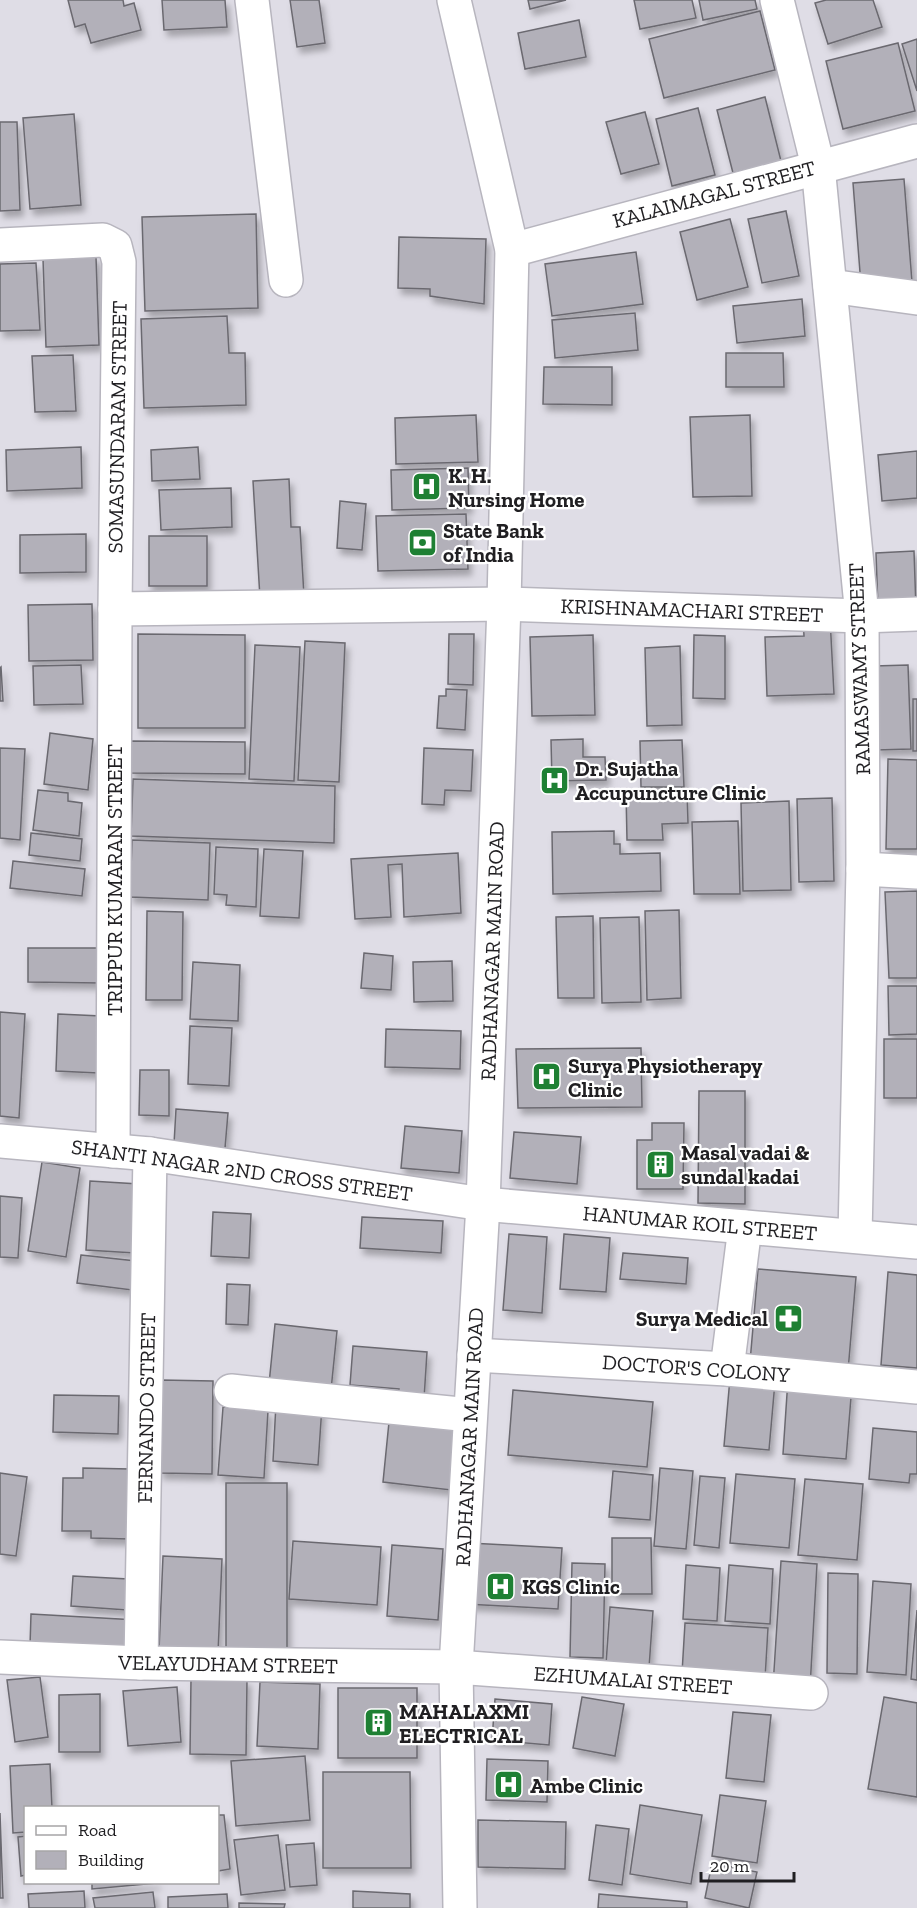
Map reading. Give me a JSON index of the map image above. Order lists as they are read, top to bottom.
{
  "streets": {
    "street": [
      "KALAIMAGAL STREET",
      "SOMASUNDARAM STREET",
      "KRISHNAMACHARI STREET",
      "RAMASWAMY STREET",
      "TRIPPUR KUMARAN STREET",
      "RADHANAGAR MAIN ROAD",
      "SHANTI NAGAR 2ND CROSS STREET",
      "HANUMAR KOIL STREET",
      "DOCTOR'S COLONY",
      "FERNANDO STREET",
      "VELAYUDHAM STREET",
      "EZHUMALAI STREET"
    ]
  },
  "crossings": [
    ["KALAIMAGAL STREET", "RAMASWAMY STREET"],
    ["KALAIMAGAL STREET", "RADHANAGAR MAIN ROAD"],
    ["SOMASUNDARAM STREET", "KRISHNAMACHARI STREET"],
    ["SOMASUNDARAM STREET", "TRIPPUR KUMARAN STREET"],
    ["KRISHNAMACHARI STREET", "RAMASWAMY STREET"],
    ["KRISHNAMACHARI STREET", "TRIPPUR KUMARAN STREET"],
    ["KRISHNAMACHARI STREET", "RADHANAGAR MAIN ROAD"],
    ["RAMASWAMY STREET", "HANUMAR KOIL STREET"],
    ["TRIPPUR KUMARAN STREET", "SHANTI NAGAR 2ND CROSS STREET"],
    ["RADHANAGAR MAIN ROAD", "SHANTI NAGAR 2ND CROSS STREET"],
    ["RADHANAGAR MAIN ROAD", "HANUMAR KOIL STREET"],
    ["RADHANAGAR MAIN ROAD", "DOCTOR'S COLONY"],
    ["RADHANAGAR MAIN ROAD", "VELAYUDHAM STREET"],
    ["RADHANAGAR MAIN ROAD", "EZHUMALAI STREET"],
    ["SHANTI NAGAR 2ND CROSS STREET", "HANUMAR KOIL STREET"],
    ["SHANTI NAGAR 2ND CROSS STREET", "FERNANDO STREET"],
    ["FERNANDO STREET", "VELAYUDHAM STREET"],
    ["VELAYUDHAM STREET", "EZHUMALAI STREET"]
  ],
  "places": {
    "hospital": [
      "K. H. Nursing Home",
      "Dr. Sujatha Accupuncture Clinic",
      "Surya Physiotherapy Clinic",
      "KGS Clinic",
      "Ambe Clinic"
    ],
    "bank": ["State Bank of India"],
    "building": ["Masal vadai & sundal kadai", "MAHALAXMI ELECTRICAL"],
    "pharmacy": ["Surya Medical"]
  },
  "legend": ["Road", "Building"],
  "scale_bar": "20 m"
}
